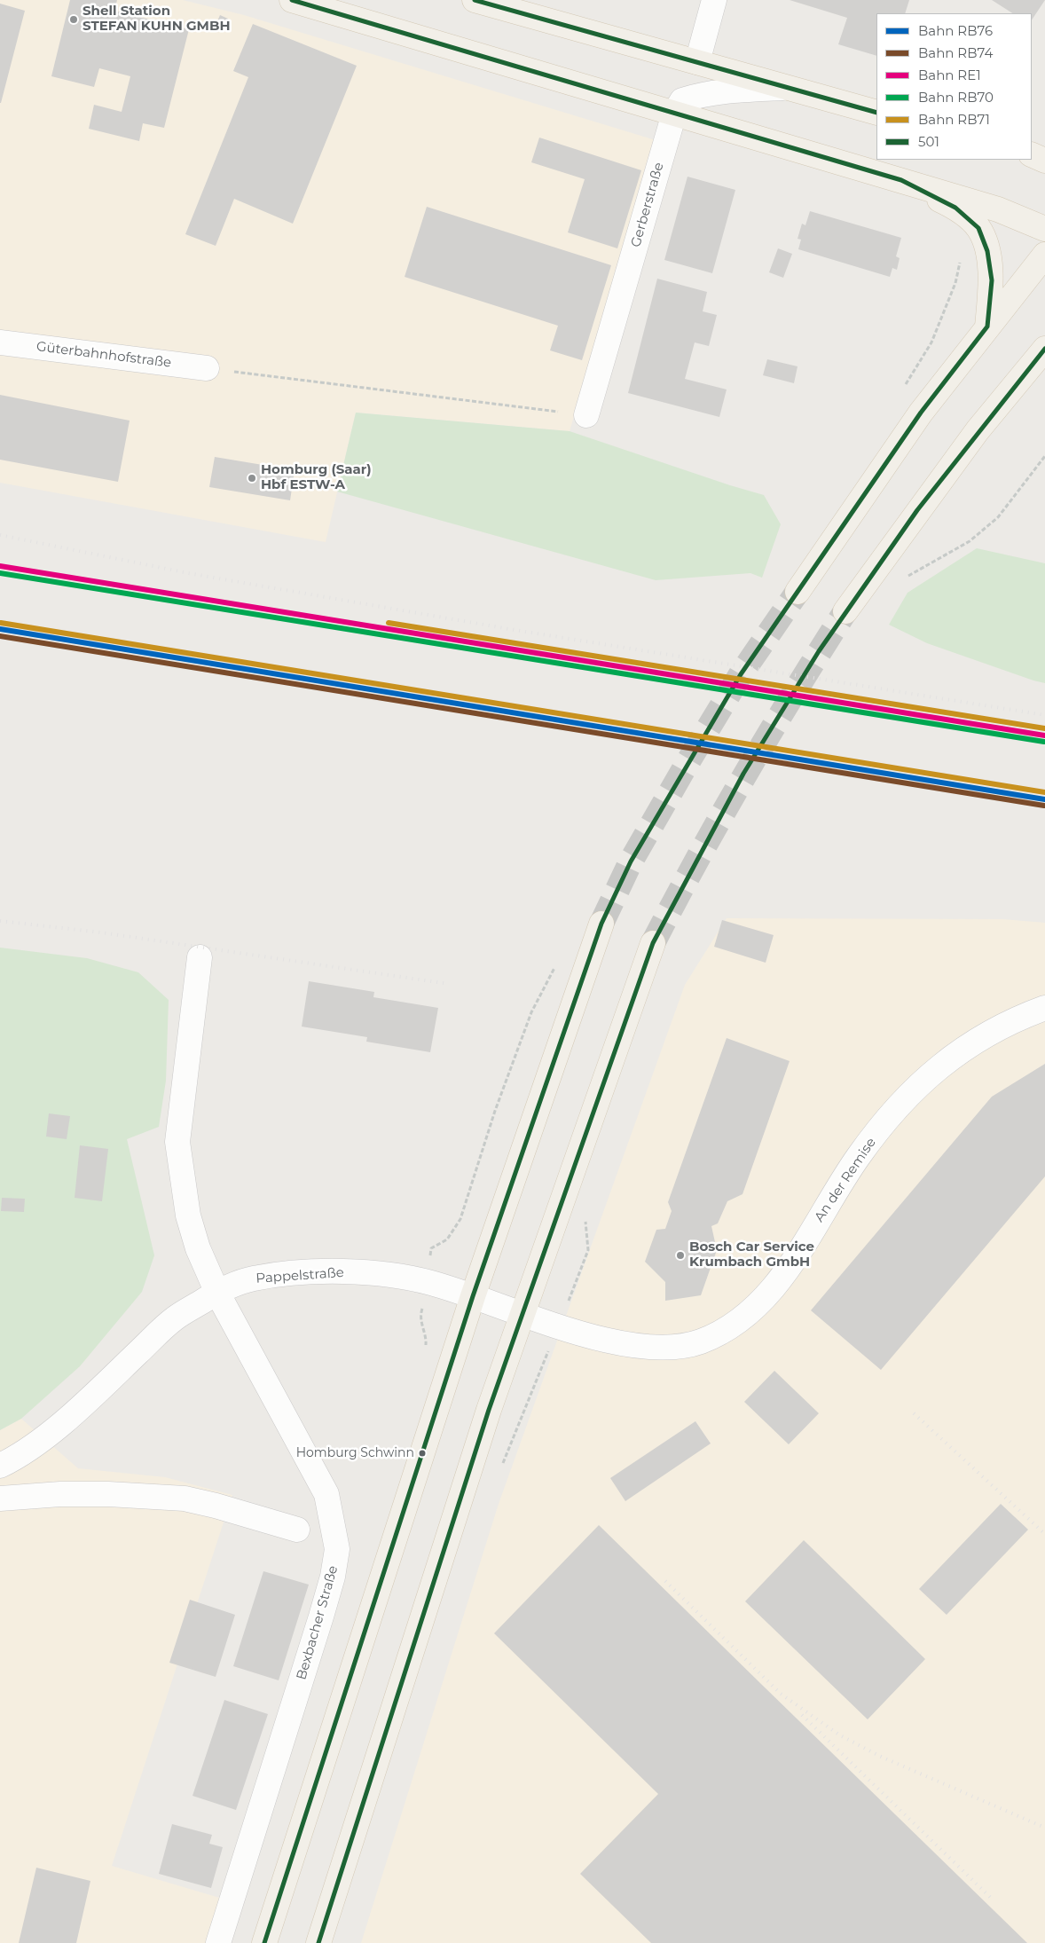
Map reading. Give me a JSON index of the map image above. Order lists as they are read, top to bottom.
{
  "streets": {
    "street": [
      "Gerberstraße",
      "Güterbahnhofstraße",
      "An der Remise",
      "Pappelstraße",
      "Bexbacher Straße"
    ]
  },
  "crossings": [
    ["An der Remise", "Pappelstraße"],
    ["Pappelstraße", "Bexbacher Straße"]
  ],
  "places": [
    "Shell Station STEFAN KUHN GMBH",
    "Homburg (Saar) Hbf ESTW-A",
    "Bosch Car Service Krumbach GmbH",
    "Homburg Schwinn"
  ],
  "lines": [
    "transit line 501",
    "rail line RE1",
    "rail line RB70",
    "rail line RB71",
    "rail line RB76",
    "rail line RB74"
  ],
  "legend": [
    "Bahn RB76",
    "Bahn RB74",
    "Bahn RE1",
    "Bahn RB70",
    "Bahn RB71",
    "501"
  ]
}
